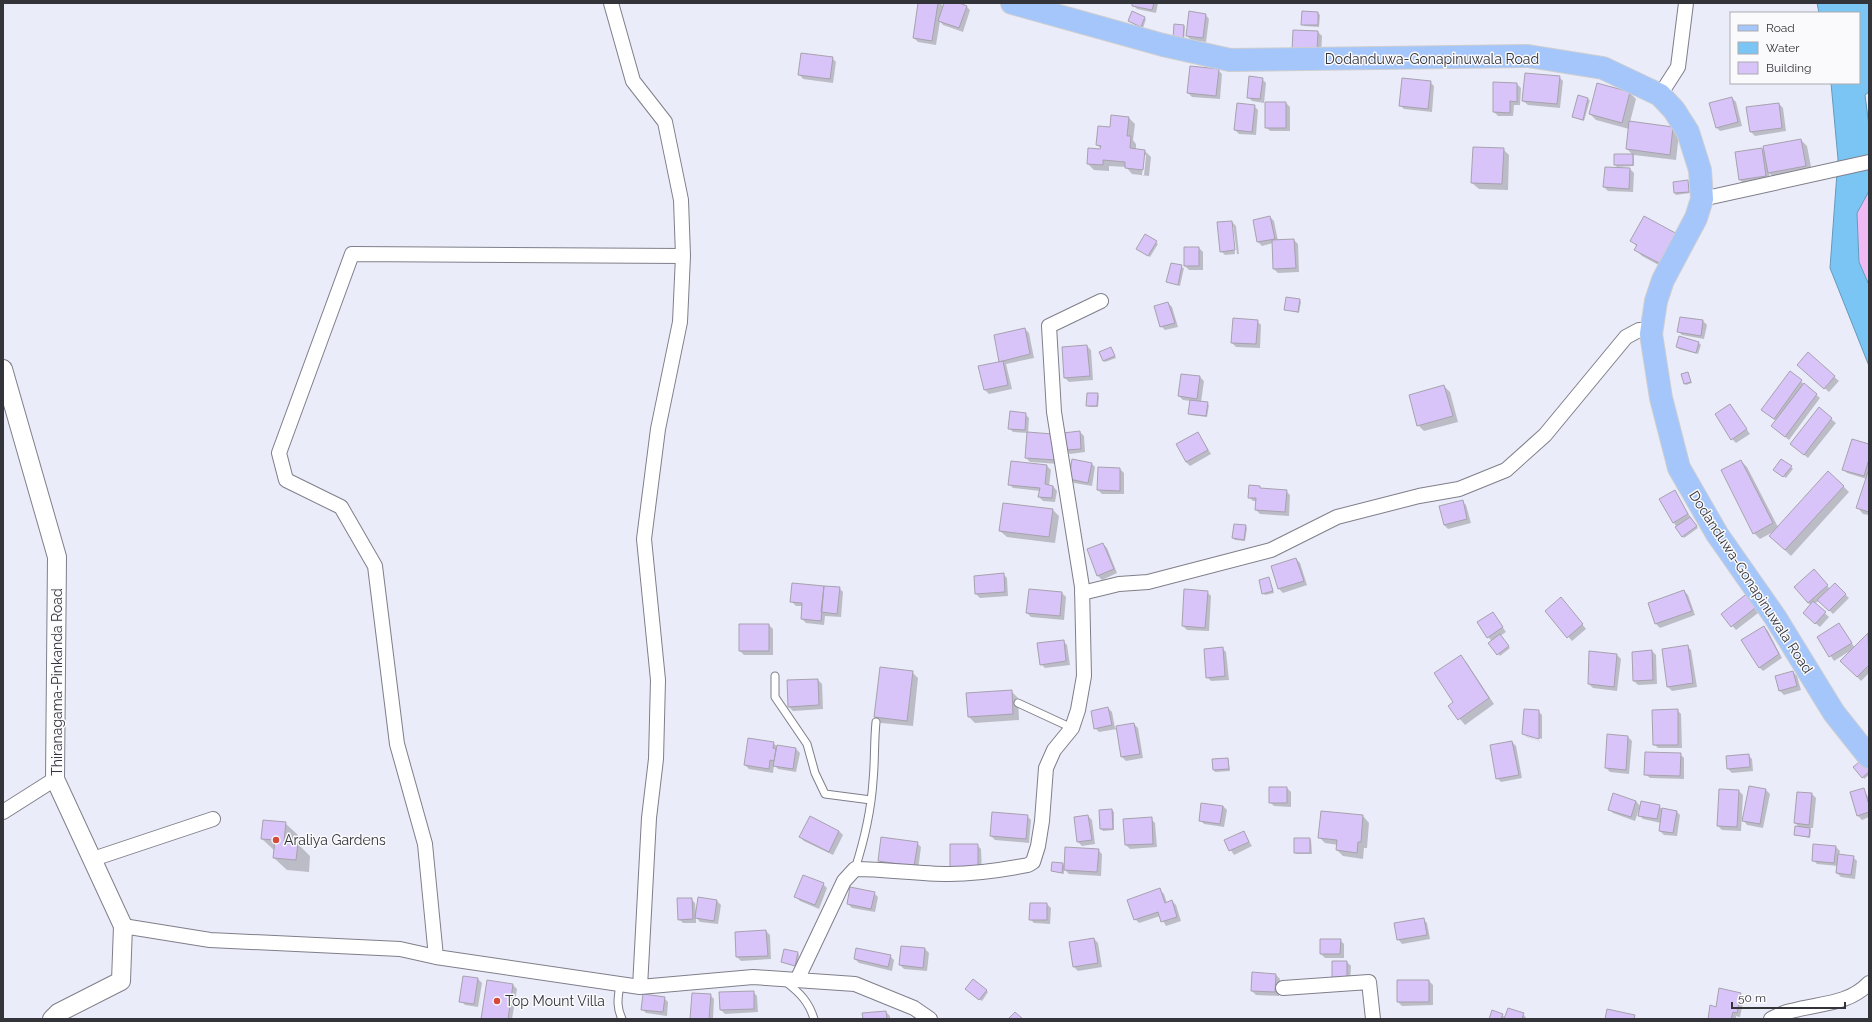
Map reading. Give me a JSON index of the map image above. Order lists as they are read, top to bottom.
{
  "streets": {
    "main road": ["Dodanduwa-Gonapinuwala Road"],
    "street": ["Thiranagama-Pinkanda Road"]
  },
  "places": ["Araliya Gardens", "Top Mount Villa"],
  "legend": ["Road", "Water", "Building"],
  "scale_bar": "50 m"
}
